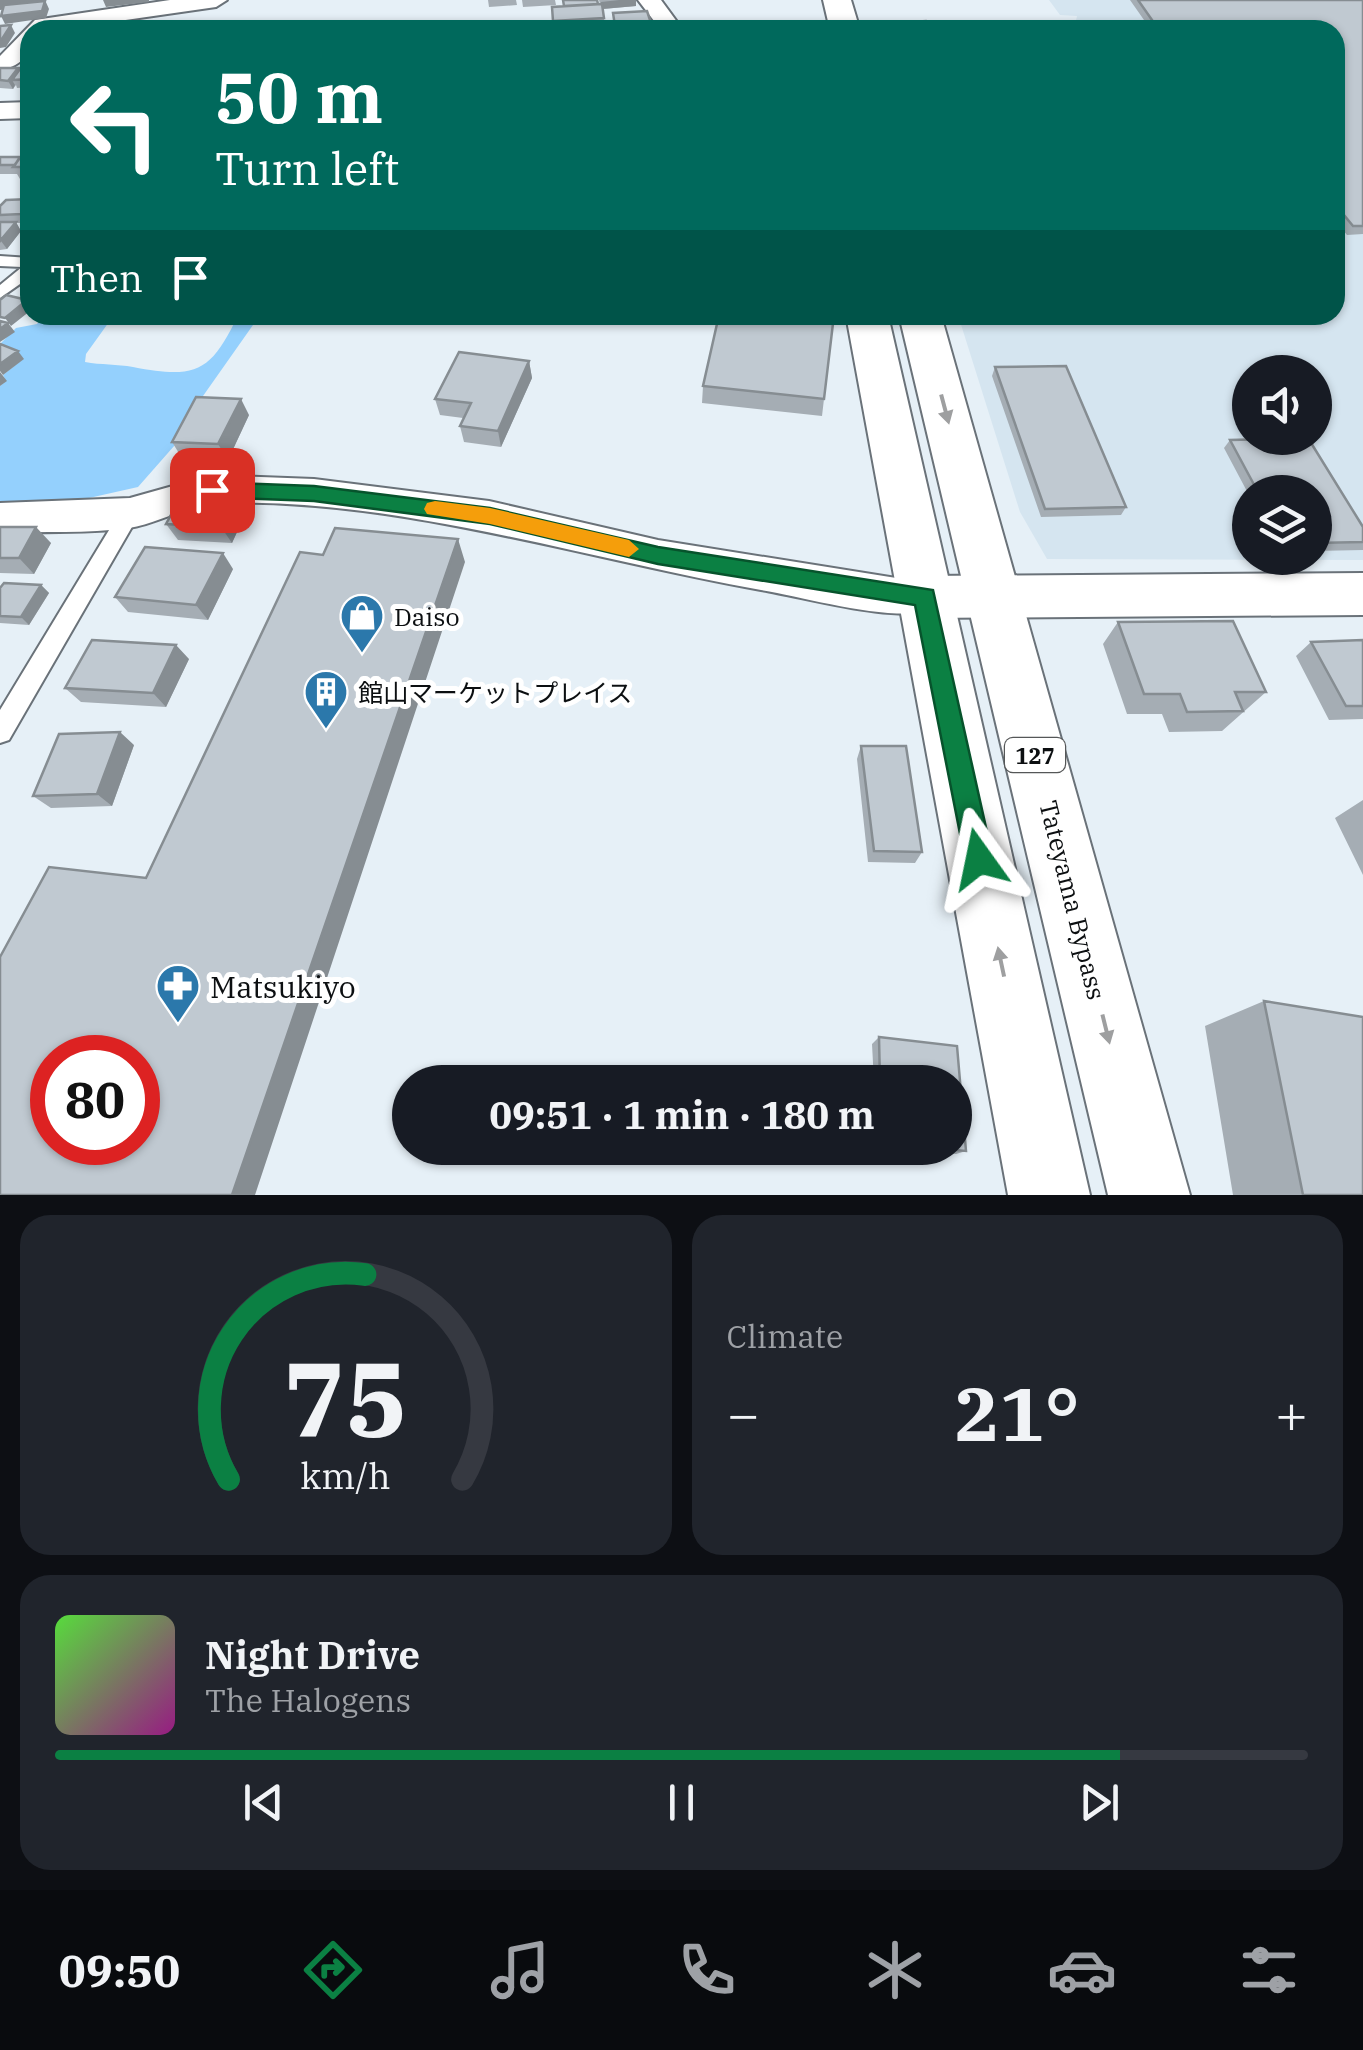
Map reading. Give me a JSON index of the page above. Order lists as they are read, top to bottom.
{
  "streets": {
    "highway": ["127", "Tateyama Bypass"]
  },
  "places": {
    "shop": ["Daiso"],
    "building": ["館山マーケットプレイス"],
    "pharmacy": ["Matsukiyo"]
  },
  "page": {
    "turn": ["50 m", "Turn left"],
    "then": "Then",
    "limit": "80",
    "trip": "09:51 · 1 min · 180 m",
    "tile": "Climate",
    "heat": ["−", "21°", "+"],
    "song": ["Night Drive", "The Halogens"],
    "tabs": "09:50",
    "gauge": ["75", "km/h"]
  }
}
